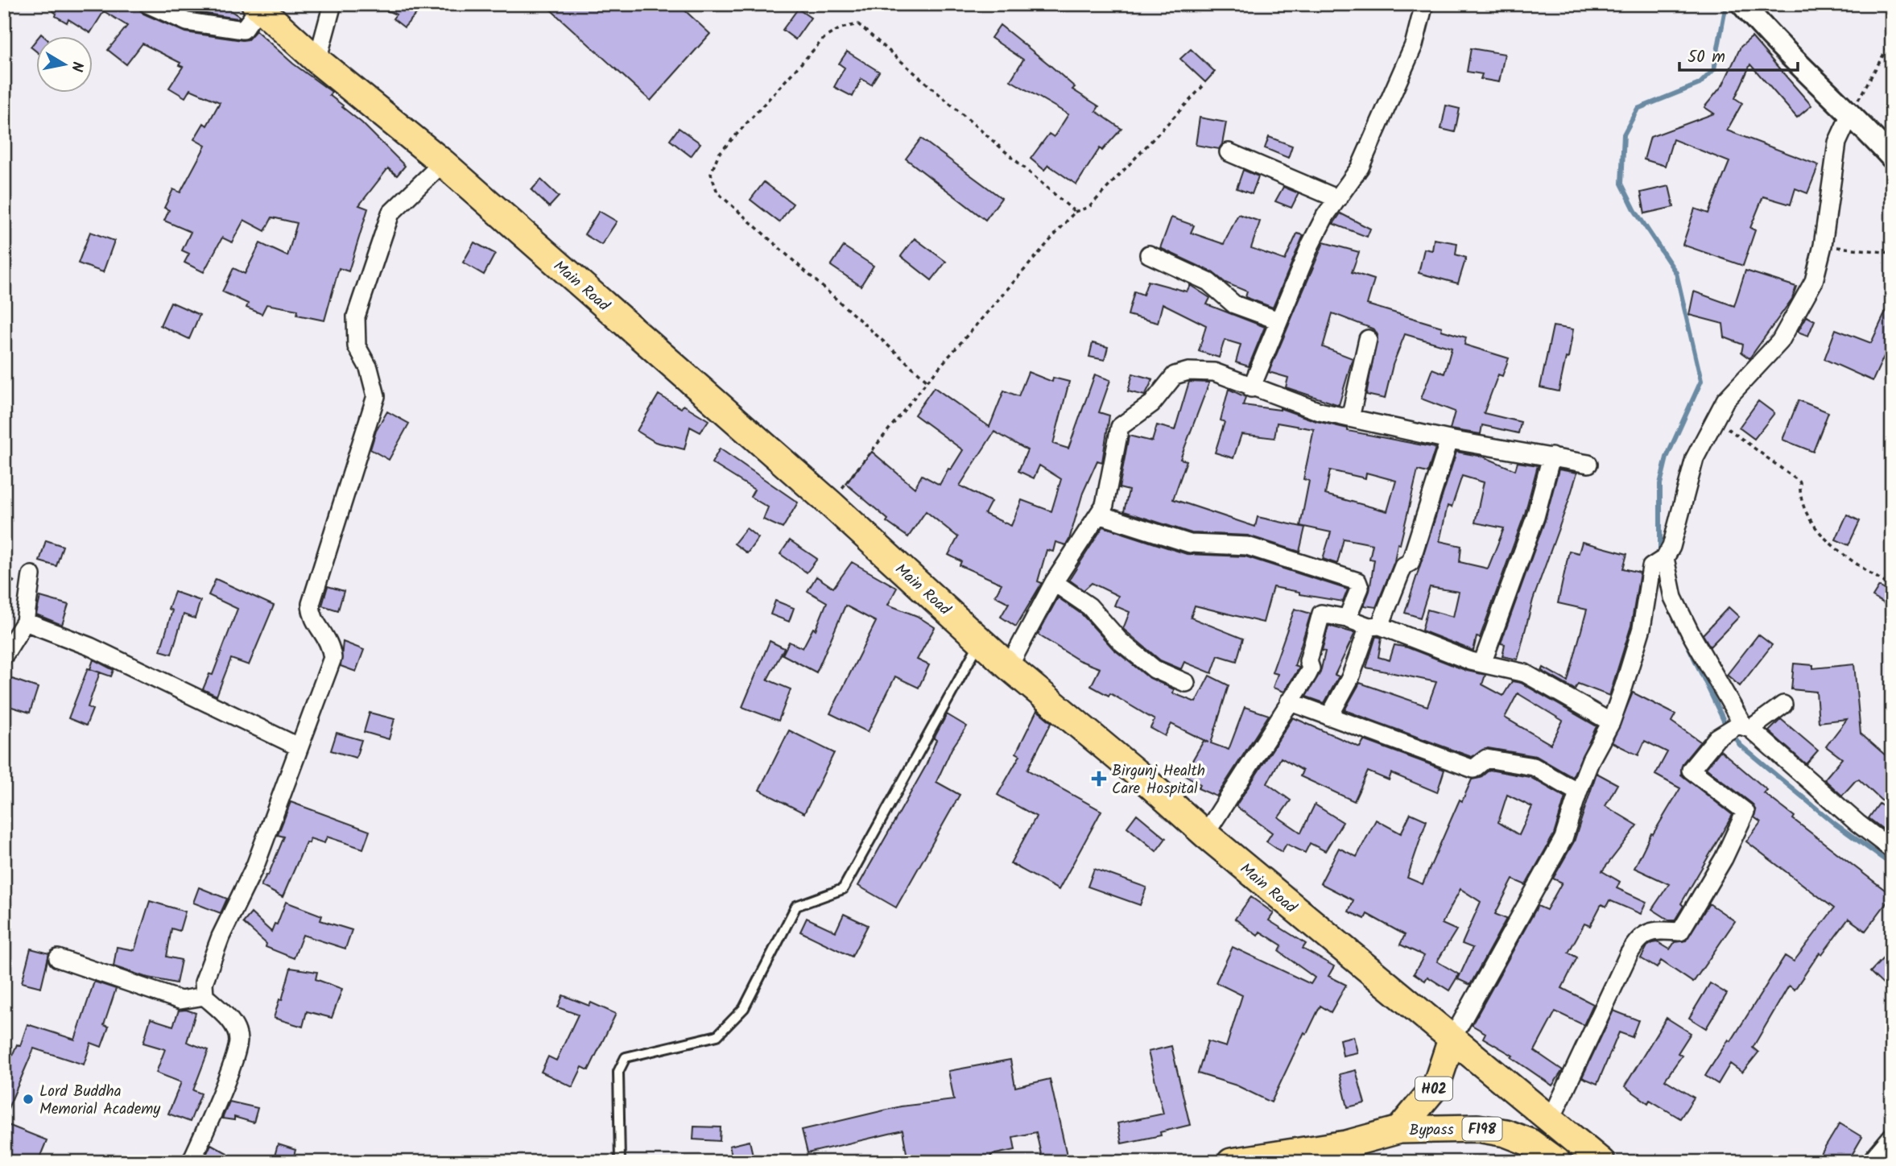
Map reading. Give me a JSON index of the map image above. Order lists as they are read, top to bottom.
{
  "streets": {
    "main road": [
      "Main Road",
      "H02",
      "Bypass",
      "F198"
    ]
  },
  "crossings": [
    ["Main Road", "Bypass"]
  ],
  "places": {
    "health": ["Birgunj Health Care Hospital"],
    "other": ["Lord Buddha Memorial Academy"]
  },
  "scale_bar": "50 m",
  "north": "right"
}
